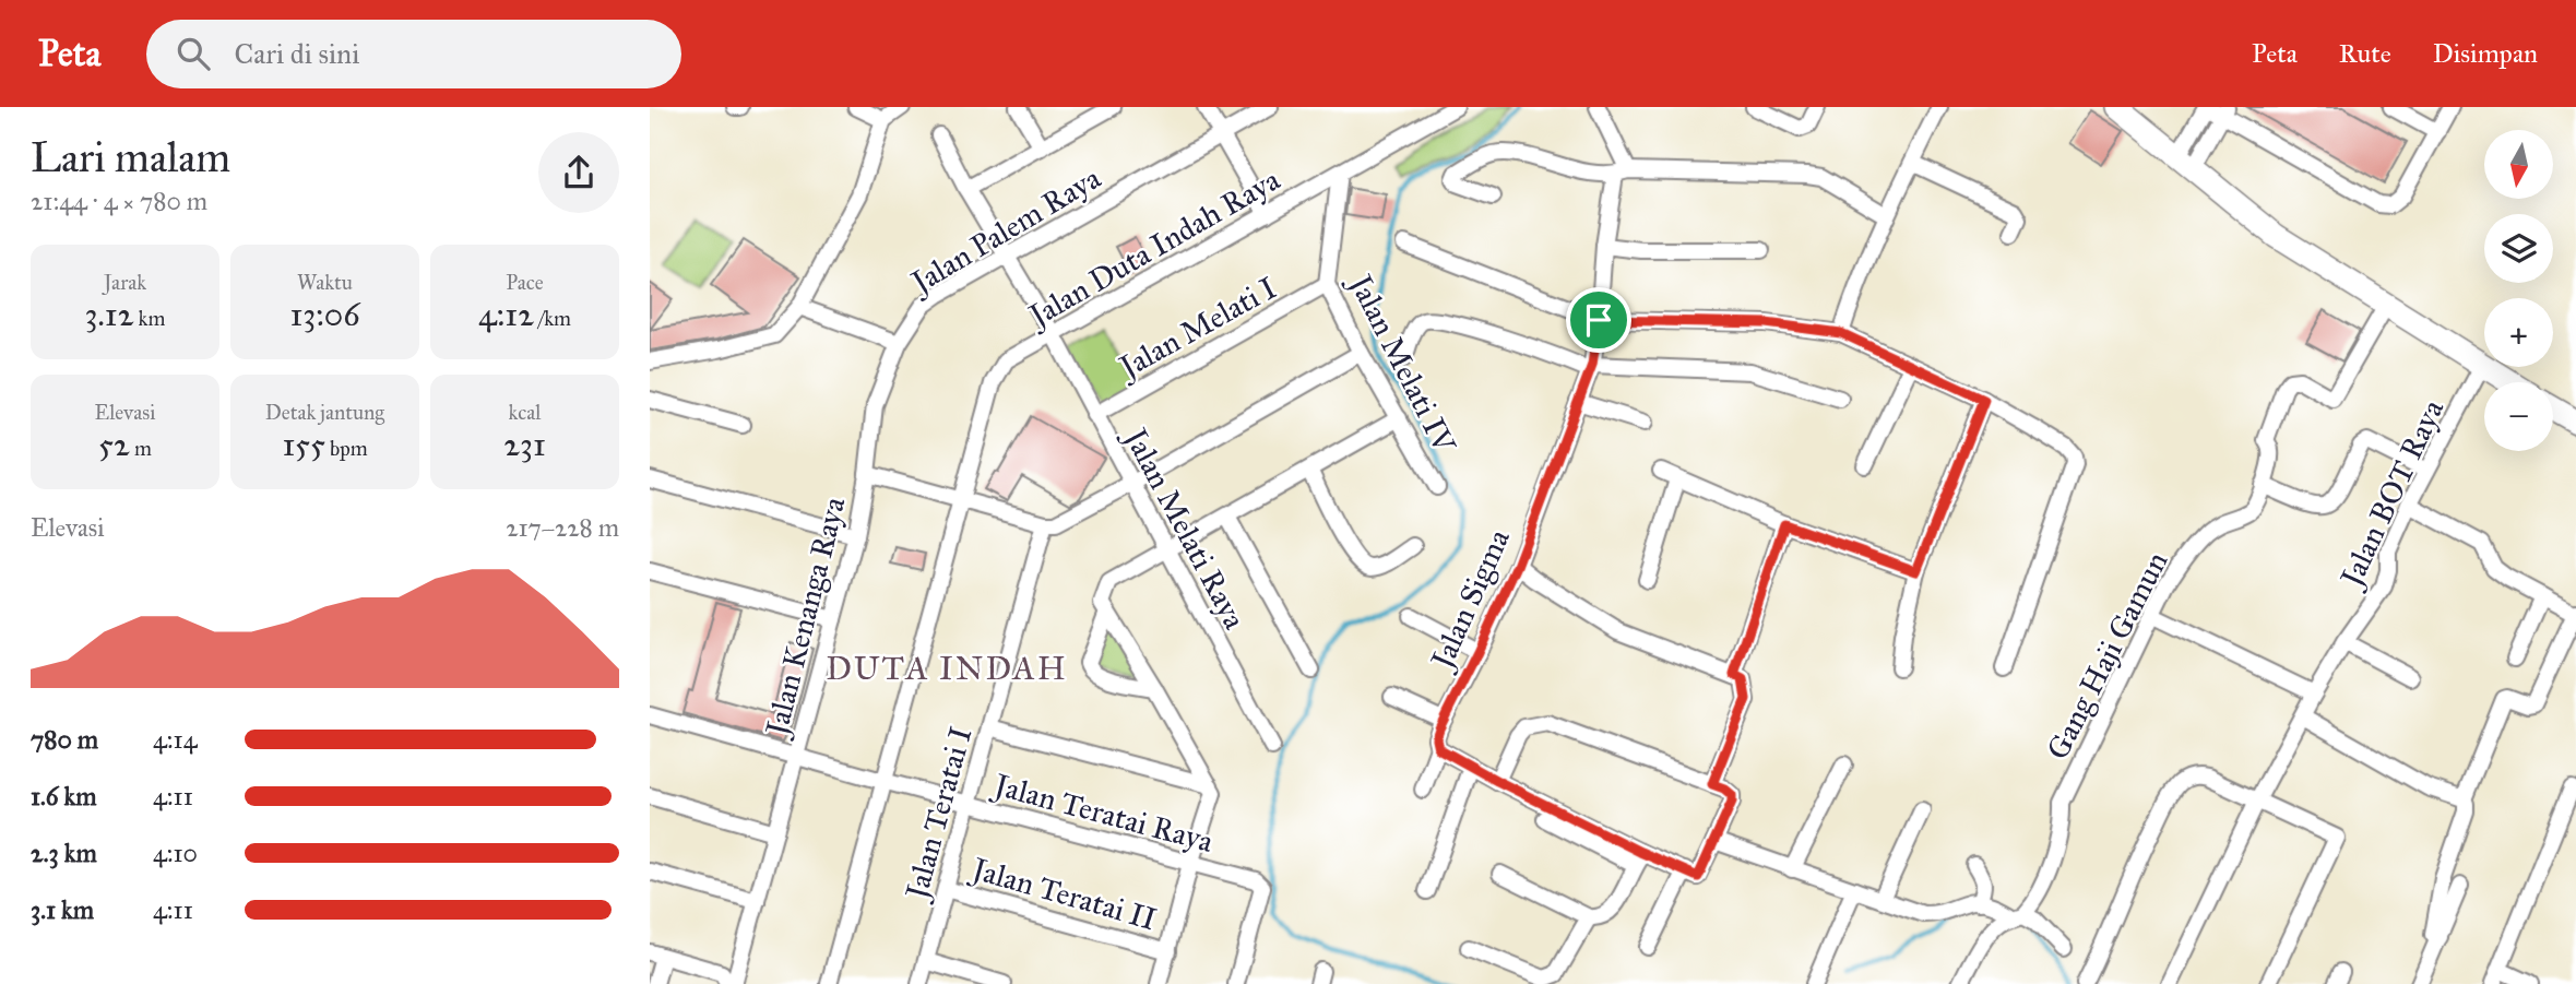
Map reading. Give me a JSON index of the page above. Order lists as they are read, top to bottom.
{
  "streets": {
    "street": [
      "Jalan Palem Raya",
      "Jalan Duta Indah Raya",
      "Jalan Melati I",
      "Jalan Melati IV",
      "Jalan BOT Raya",
      "Jalan Melati Raya",
      "Jalan Sigma",
      "Jalan Kenanga Raya",
      "Gang Haji Gamun",
      "Jalan Teratai I",
      "Jalan Teratai Raya",
      "Jalan Teratai II"
    ]
  },
  "crossings": [
    ["Jalan Palem Raya", "Jalan Melati Raya"],
    ["Jalan Palem Raya", "Jalan Kenanga Raya"],
    ["Jalan Duta Indah Raya", "Jalan Melati IV"],
    ["Jalan Duta Indah Raya", "Jalan Melati Raya"],
    ["Jalan Duta Indah Raya", "Jalan Kenanga Raya"],
    ["Jalan Duta Indah Raya", "Jalan Teratai Raya"],
    ["Jalan Melati I", "Jalan Melati IV"],
    ["Jalan Melati I", "Jalan Melati Raya"],
    ["Jalan Kenanga Raya", "Jalan Teratai I"],
    ["Jalan Kenanga Raya", "Jalan Teratai Raya"],
    ["Jalan Teratai I", "Jalan Teratai Raya"],
    ["Jalan Teratai I", "Jalan Teratai II"]
  ],
  "districts": ["DUTA INDAH"],
  "north": "bottom",
  "page": {
    "header": "Peta",
    "search": "Cari di sini",
    "nav": ["Peta", "Rute", "Disimpan"],
    "heading": ["Lari malam", "21:44 · 4 × 780 m"],
    "map_buttons": ["+", "−"],
    "stats": [
      ["Jarak", "3.12 km"],
      ["Waktu", "13:06"],
      ["Pace", "4:12 /km"],
      ["Elevasi", "52 m"],
      ["Detak jantung", "155 bpm"],
      ["kcal", "231"]
    ],
    "chart": ["Elevasi", "217–228 m"],
    "list": [
      {
        "name": "780 m",
        "note": "4:14"
      },
      {
        "name": "1.6 km",
        "note": "4:11"
      },
      {
        "name": "2.3 km",
        "note": "4:10"
      },
      {
        "name": "3.1 km",
        "note": "4:11"
      }
    ]
  }
}
